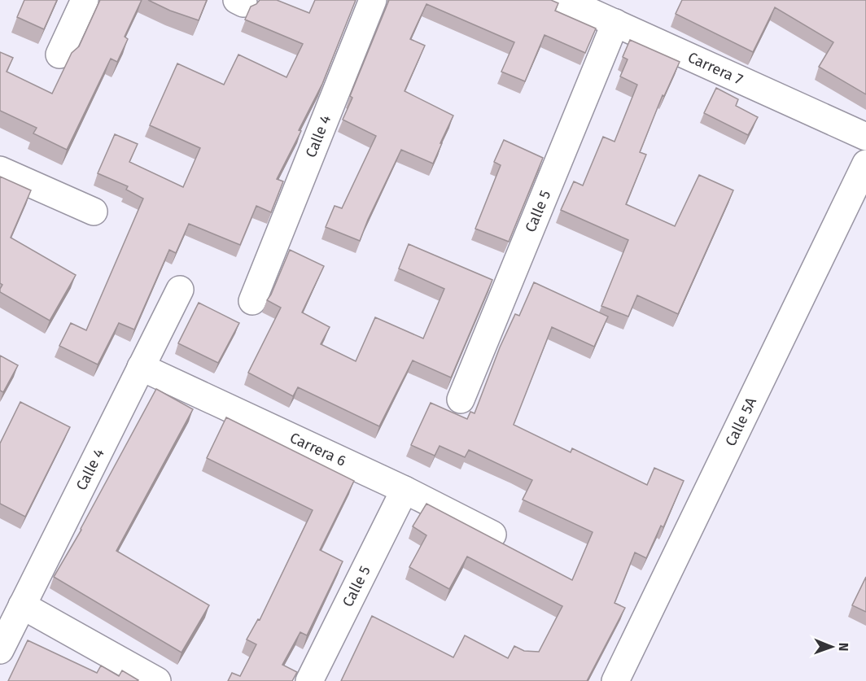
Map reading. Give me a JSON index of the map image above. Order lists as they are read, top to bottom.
{
  "streets": {
    "street": [
      "Carrera 7",
      "Calle 4",
      "Calle 5",
      "Calle 5A",
      "Carrera 6"
    ]
  },
  "crossings": [
    ["Carrera 7", "Calle 5"],
    ["Calle 4", "Carrera 6"],
    ["Calle 5", "Carrera 6"]
  ],
  "north": "right"
}
